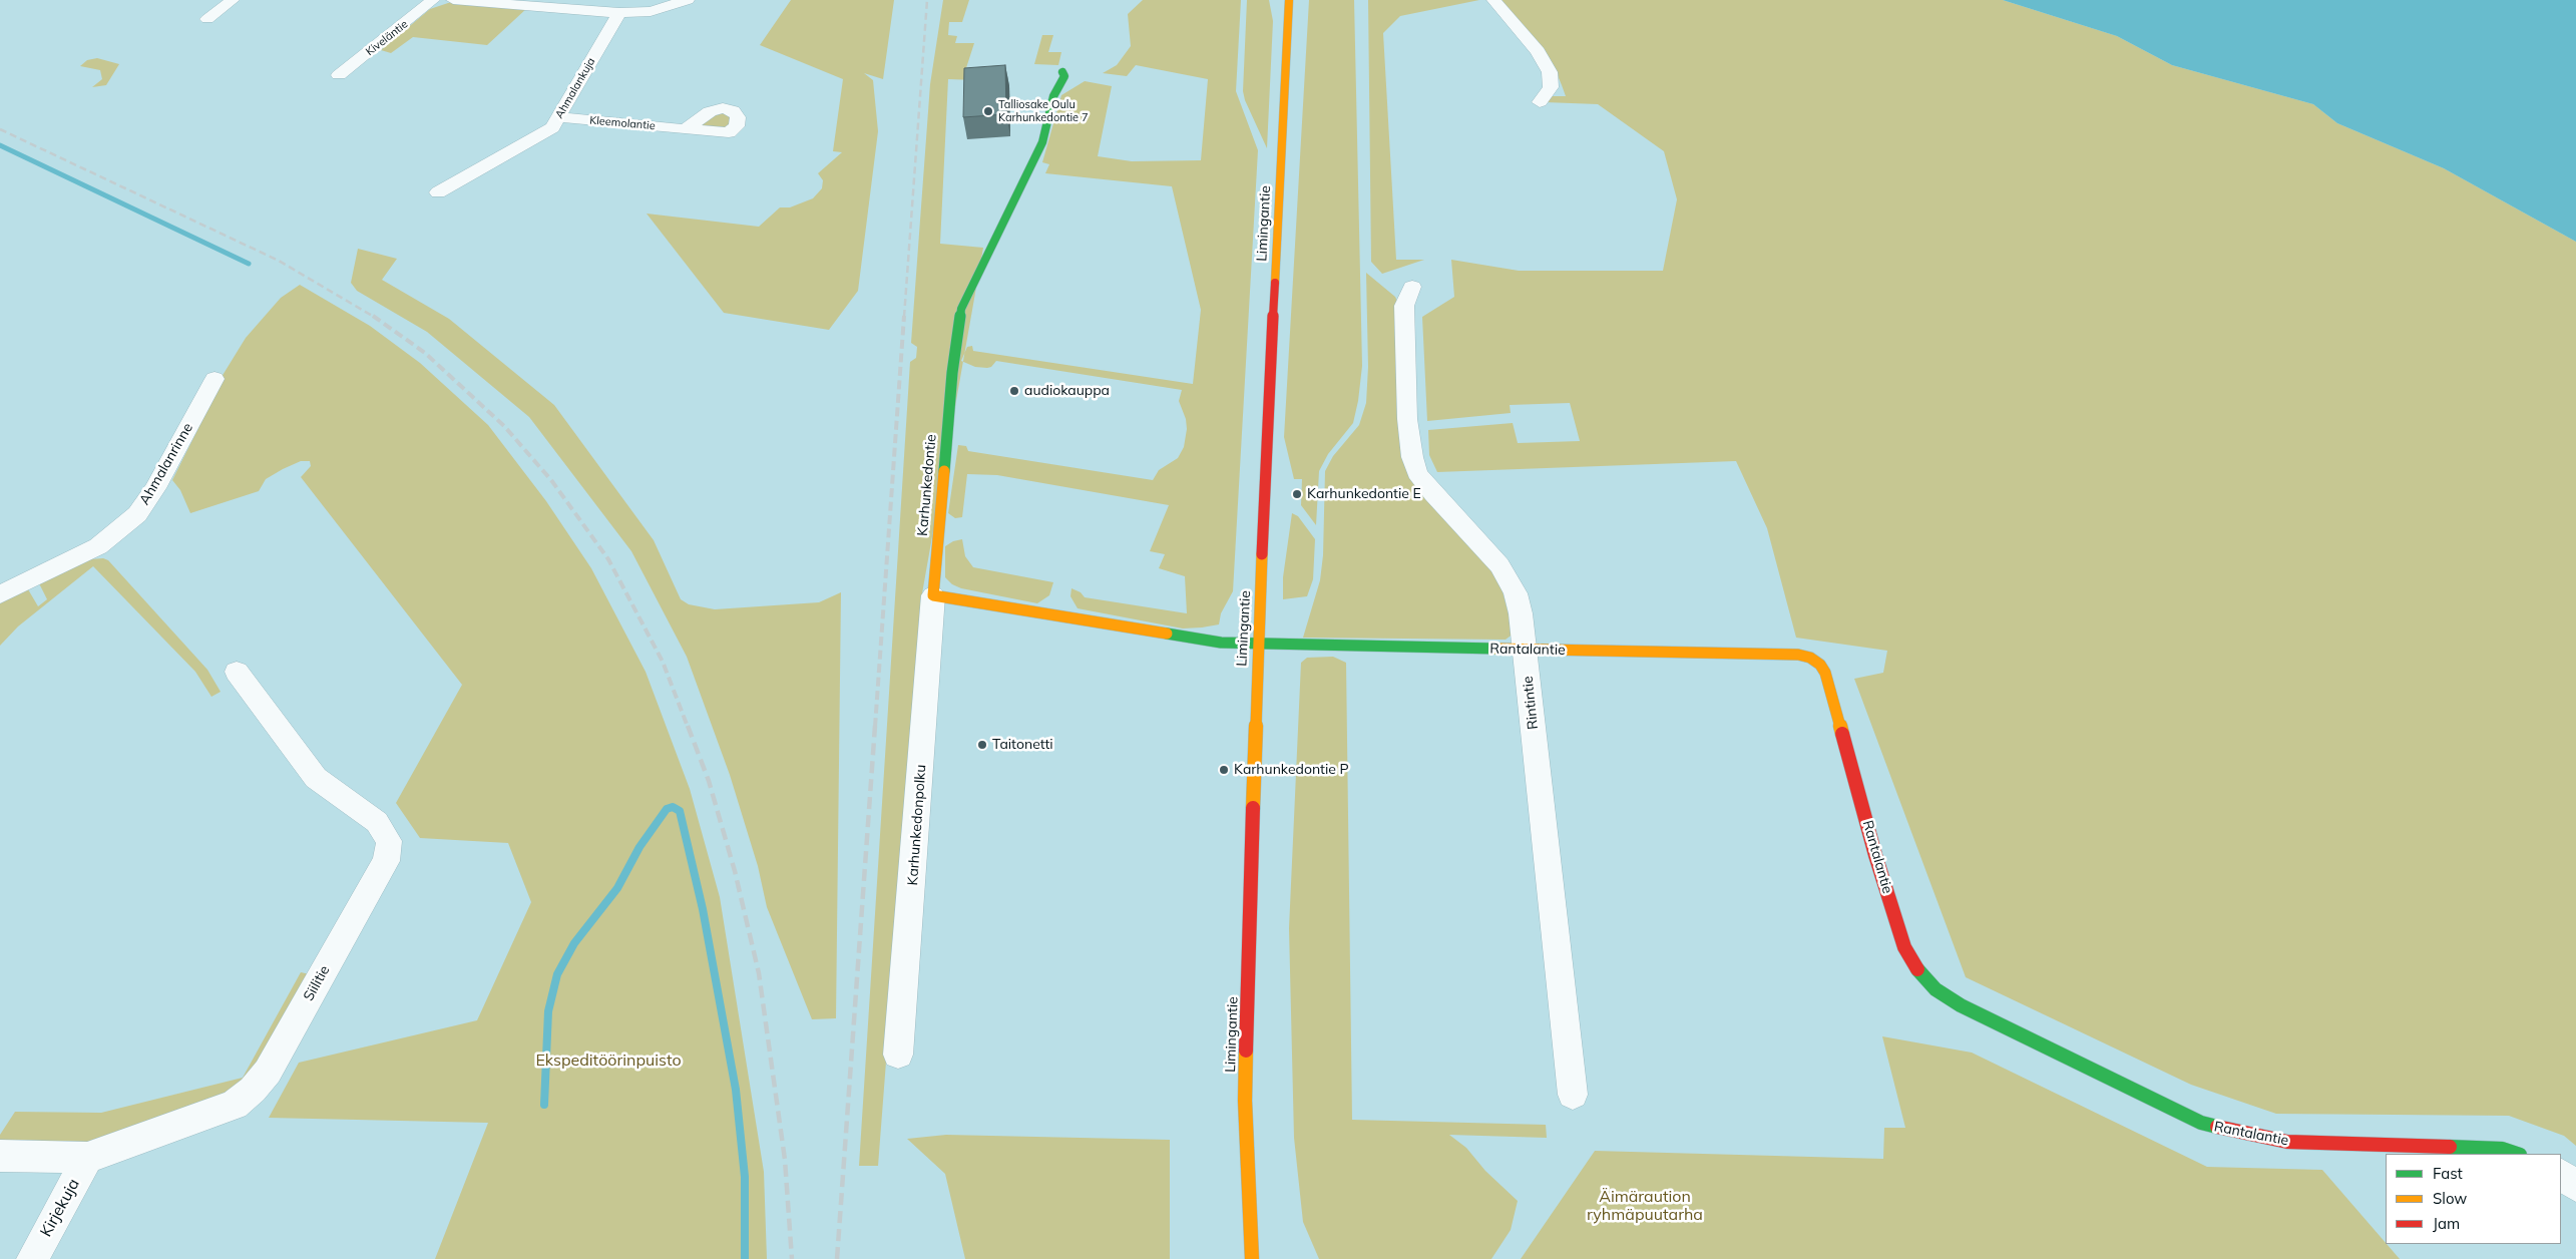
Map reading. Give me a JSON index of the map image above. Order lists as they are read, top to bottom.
{
  "streets": {
    "street": [
      "Kiveläntie",
      "Ahmalankuja",
      "Kleemolantie",
      "Limingantie",
      "Ahmalanrinne",
      "Karhunkedontie",
      "Rantalantie",
      "Rintintie",
      "Karhunkedonpolku",
      "Siilitie",
      "Kirjekuja"
    ]
  },
  "crossings": [
    ["Ahmalankuja", "Kleemolantie"],
    ["Limingantie", "Rantalantie"],
    ["Karhunkedontie", "Karhunkedonpolku"],
    ["Rantalantie", "Rintintie"],
    ["Siilitie", "Kirjekuja"]
  ],
  "parks": ["Ekspeditöörinpuisto", "Äimäraution ryhmäpuutarha"],
  "places": [
    "Talliosake Oulu Karhunkedontie 7",
    "audiokauppa",
    "Karhunkedontie E",
    "Taitonetti",
    "Karhunkedontie P"
  ],
  "legend": ["Fast", "Slow", "Jam"]
}
